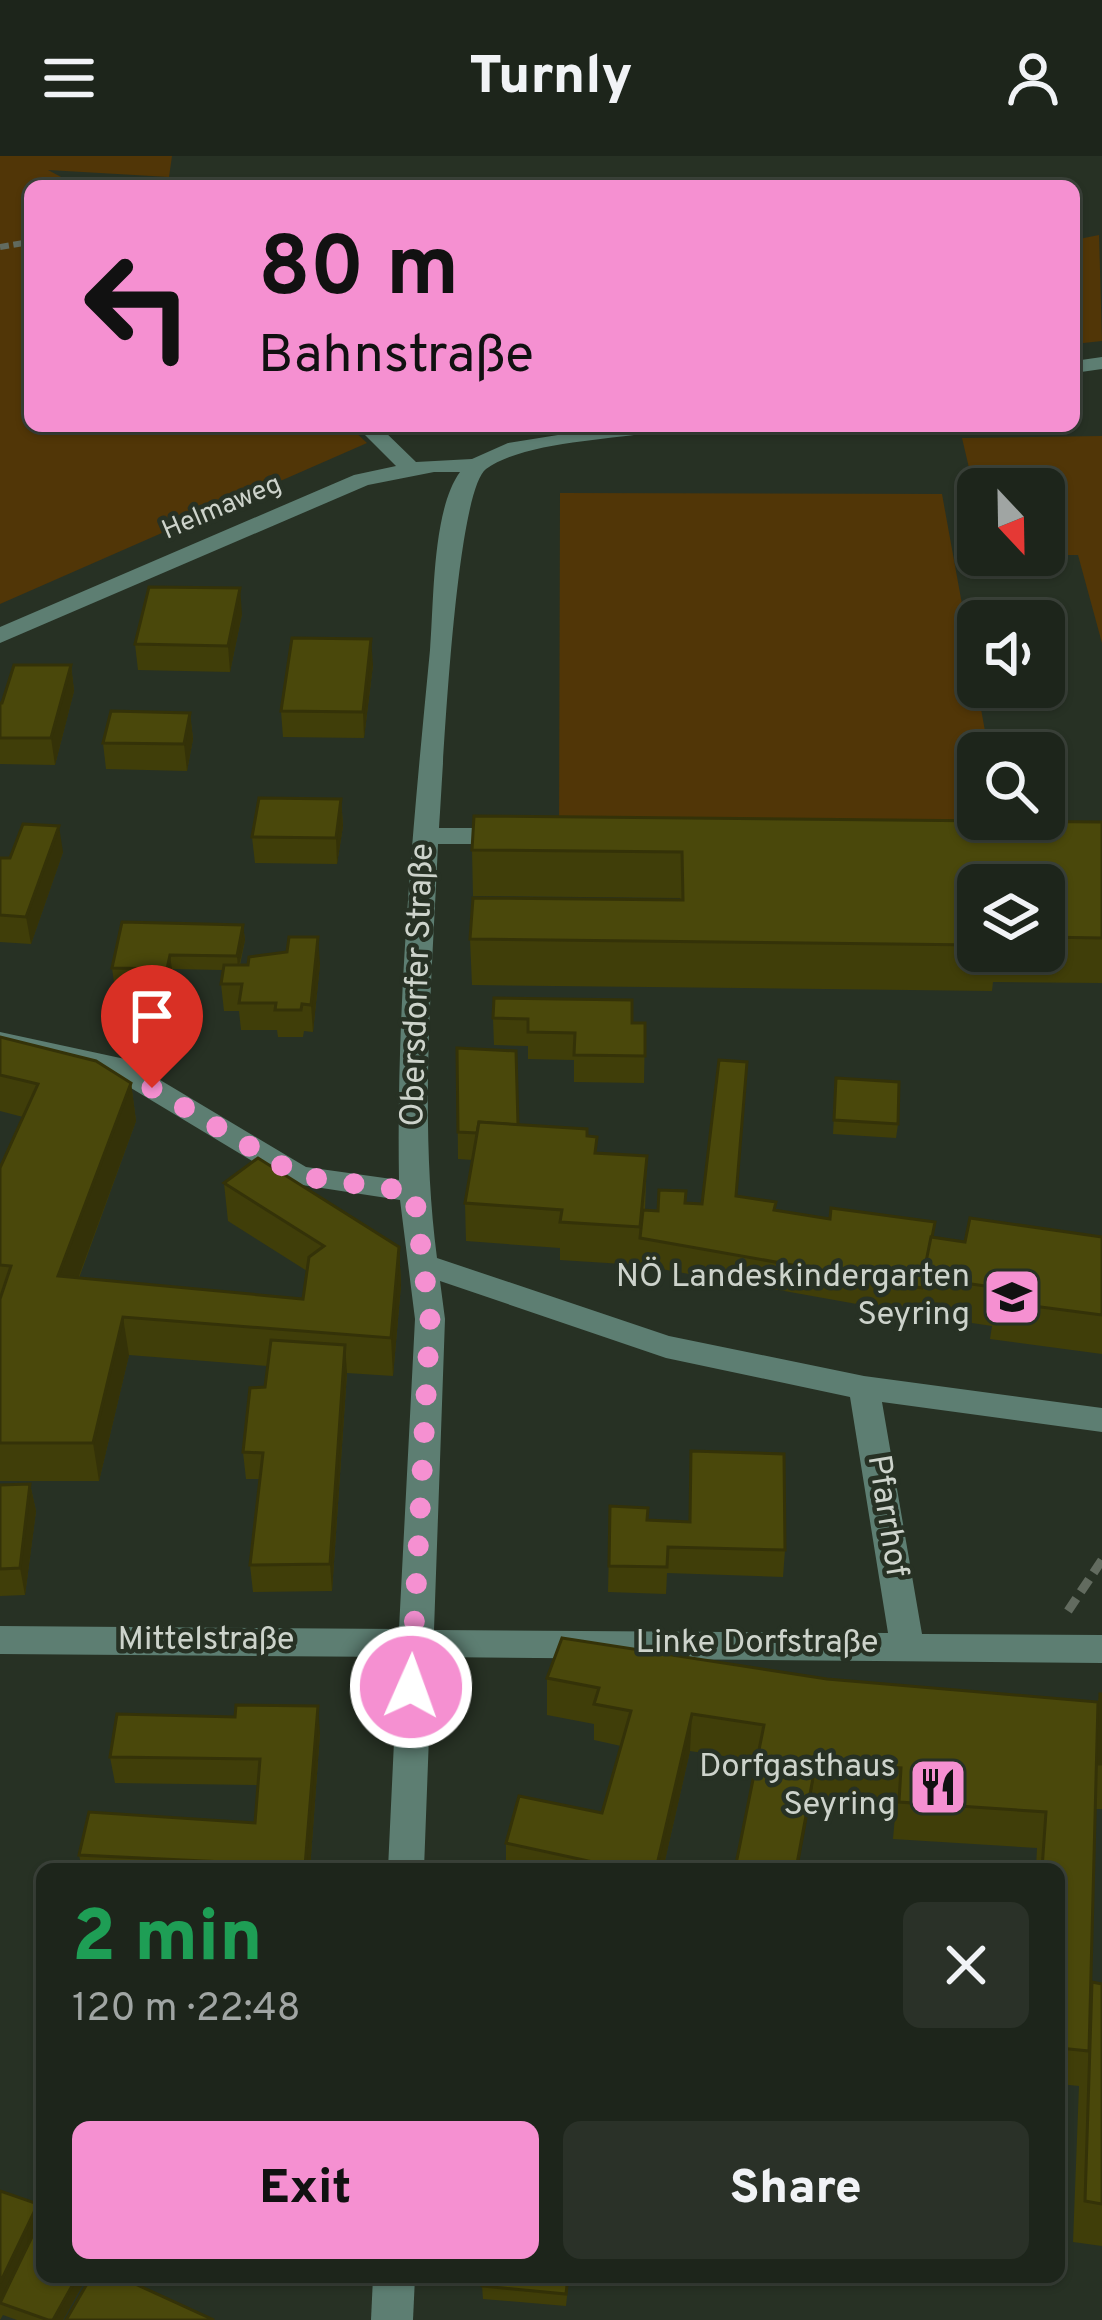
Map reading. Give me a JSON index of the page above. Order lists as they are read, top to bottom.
{
  "streets": {
    "street": [
      "Helmaweg",
      "Obersdorfer Straße",
      "Pfarrhof",
      "Mittelstraße",
      "Linke Dorfstraße"
    ]
  },
  "crossings": [
    ["Helmaweg", "Obersdorfer Straße"],
    ["Obersdorfer Straße", "Mittelstraße"],
    ["Obersdorfer Straße", "Linke Dorfstraße"],
    ["Pfarrhof", "Linke Dorfstraße"],
    ["Mittelstraße", "Linke Dorfstraße"]
  ],
  "places": {
    "school or university": ["NÖ Landeskindergarten Seyring"],
    "restaurant": ["Dorfgasthaus Seyring"]
  },
  "north": "bottom",
  "page": {
    "header": "Turnly",
    "turn": ["80 m", "Bahnstraße"],
    "heading": ["2 min", "120 m · 22:48"],
    "buttons": ["Exit", "Share"]
  }
}
